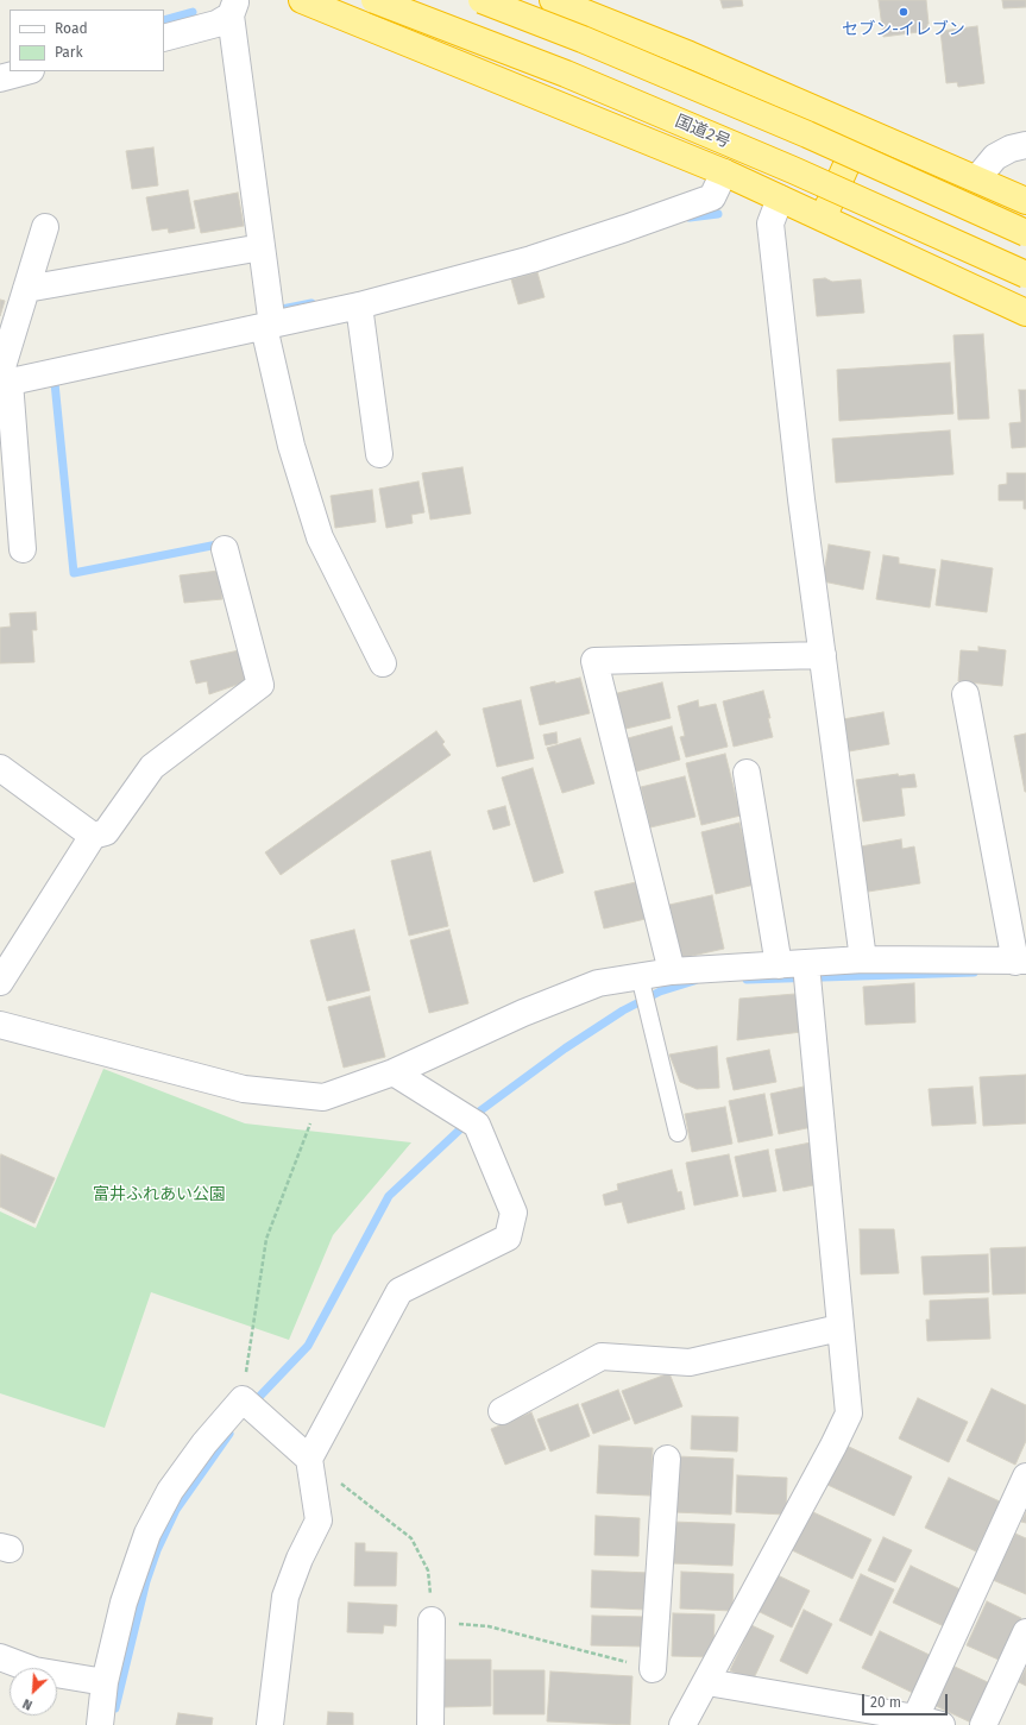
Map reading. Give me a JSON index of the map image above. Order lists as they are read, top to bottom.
{
  "streets": {
    "highway": ["国道2号"]
  },
  "parks": ["富井ふれあい公園"],
  "places": ["セブン-イレブン"],
  "legend": ["Road", "Park"],
  "scale_bar": "20 m",
  "north": "bottom left"
}
